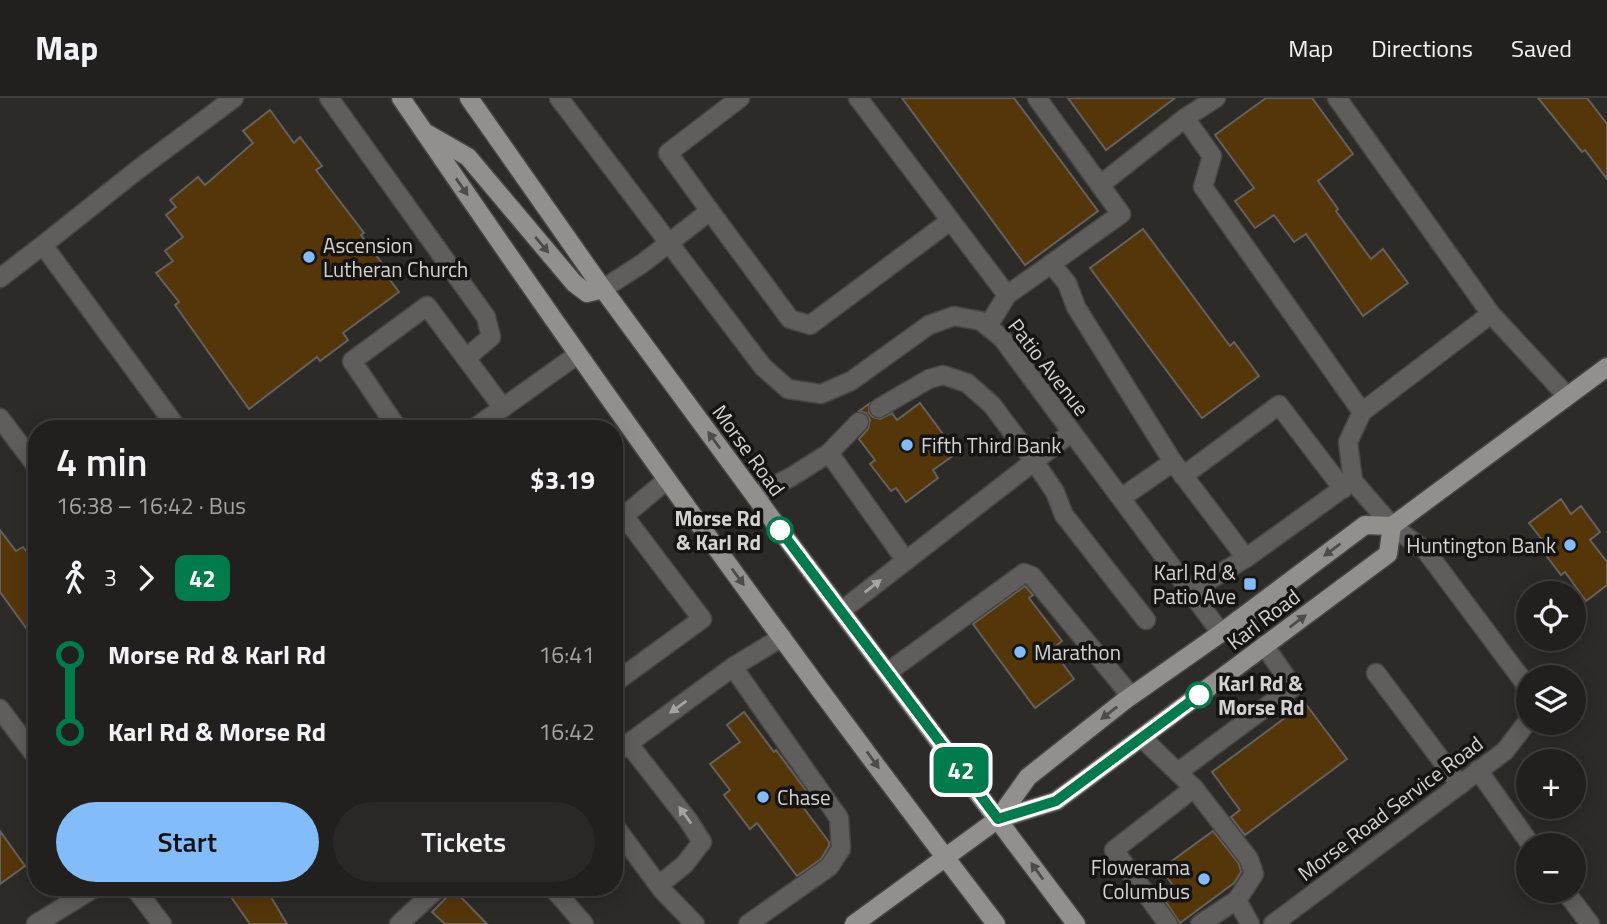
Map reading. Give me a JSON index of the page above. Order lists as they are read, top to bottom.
{
  "streets": {
    "main road": ["Morse Road", "Karl Road"],
    "street": ["Patio Avenue", "Morse Road Service Road"]
  },
  "crossings": [
    ["Patio Avenue", "Karl Road"],
    ["Morse Road", "Karl Road"]
  ],
  "places": {
    "other": [
      "Ascension Lutheran Church",
      "Fifth Third Bank",
      "Morse Rd & Karl Rd",
      "Huntington Bank",
      "Marathon",
      "Karl Rd & Morse Rd",
      "Chase",
      "Flowerama Columbus"
    ],
    "transit": ["Karl Rd & Patio Ave"]
  },
  "lines": ["bus line 42"],
  "page": {
    "header": "Map",
    "nav": ["Map", "Directions", "Saved"],
    "on_map": "42",
    "heading": ["4 min", "16:38 – 16:42 · Bus", "$3.19"],
    "legs": ["3", "42"],
    "map_buttons": ["+", "−"],
    "list": [
      {
        "name": "Morse Rd & Karl Rd",
        "value": "16:41"
      },
      {
        "name": "Karl Rd & Morse Rd",
        "value": "16:42"
      }
    ],
    "buttons": ["Start", "Tickets"]
  }
}
